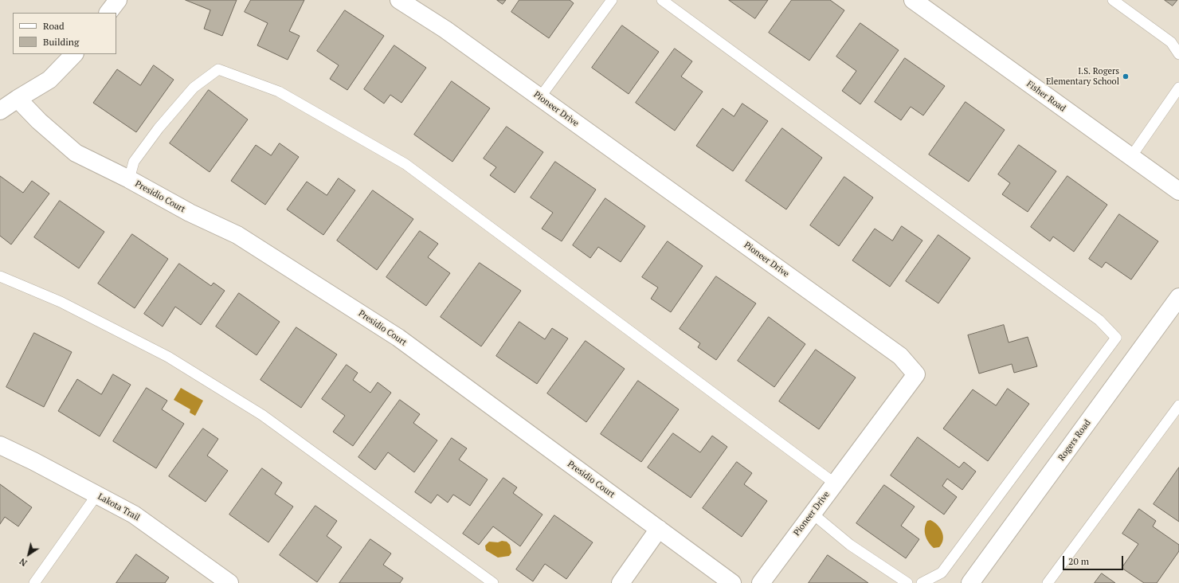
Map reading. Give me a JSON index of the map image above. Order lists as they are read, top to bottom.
{
  "streets": {
    "street": [
      "Fisher Road",
      "Pioneer Drive",
      "Presidio Court",
      "Rogers Road",
      "Lakota Trail"
    ]
  },
  "places": ["I.S. Rogers Elementary School"],
  "legend": ["Road", "Building"],
  "scale_bar": "20 m",
  "north": "bottom left"
}
